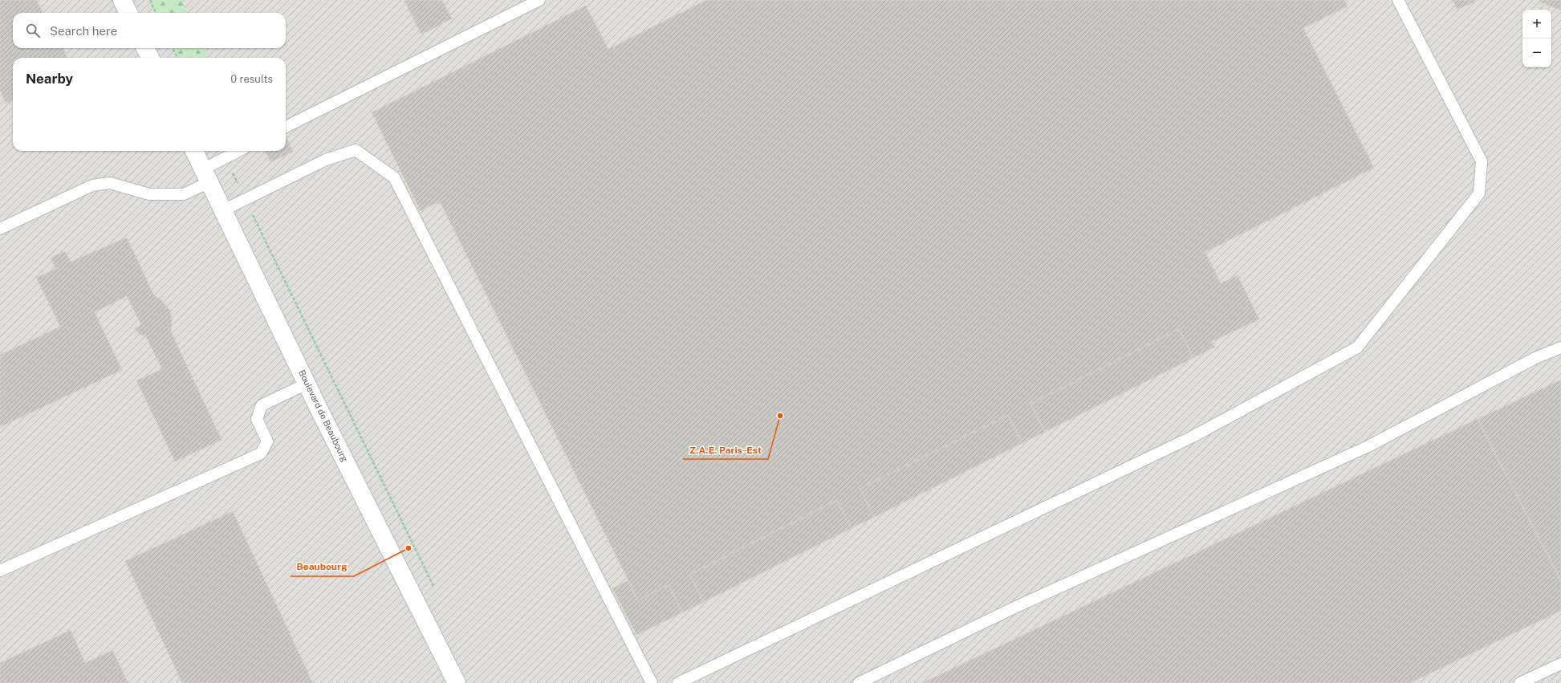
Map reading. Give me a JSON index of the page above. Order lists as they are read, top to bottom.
{
  "streets": {
    "main road": ["Boulevard de Beaubourg"]
  },
  "places": ["Z.A.E. Paris-Est", "Beaubourg"],
  "page": {
    "map_buttons": ["+", "−"],
    "search": "Search here",
    "heading": ["Nearby", "0 results"]
  }
}
